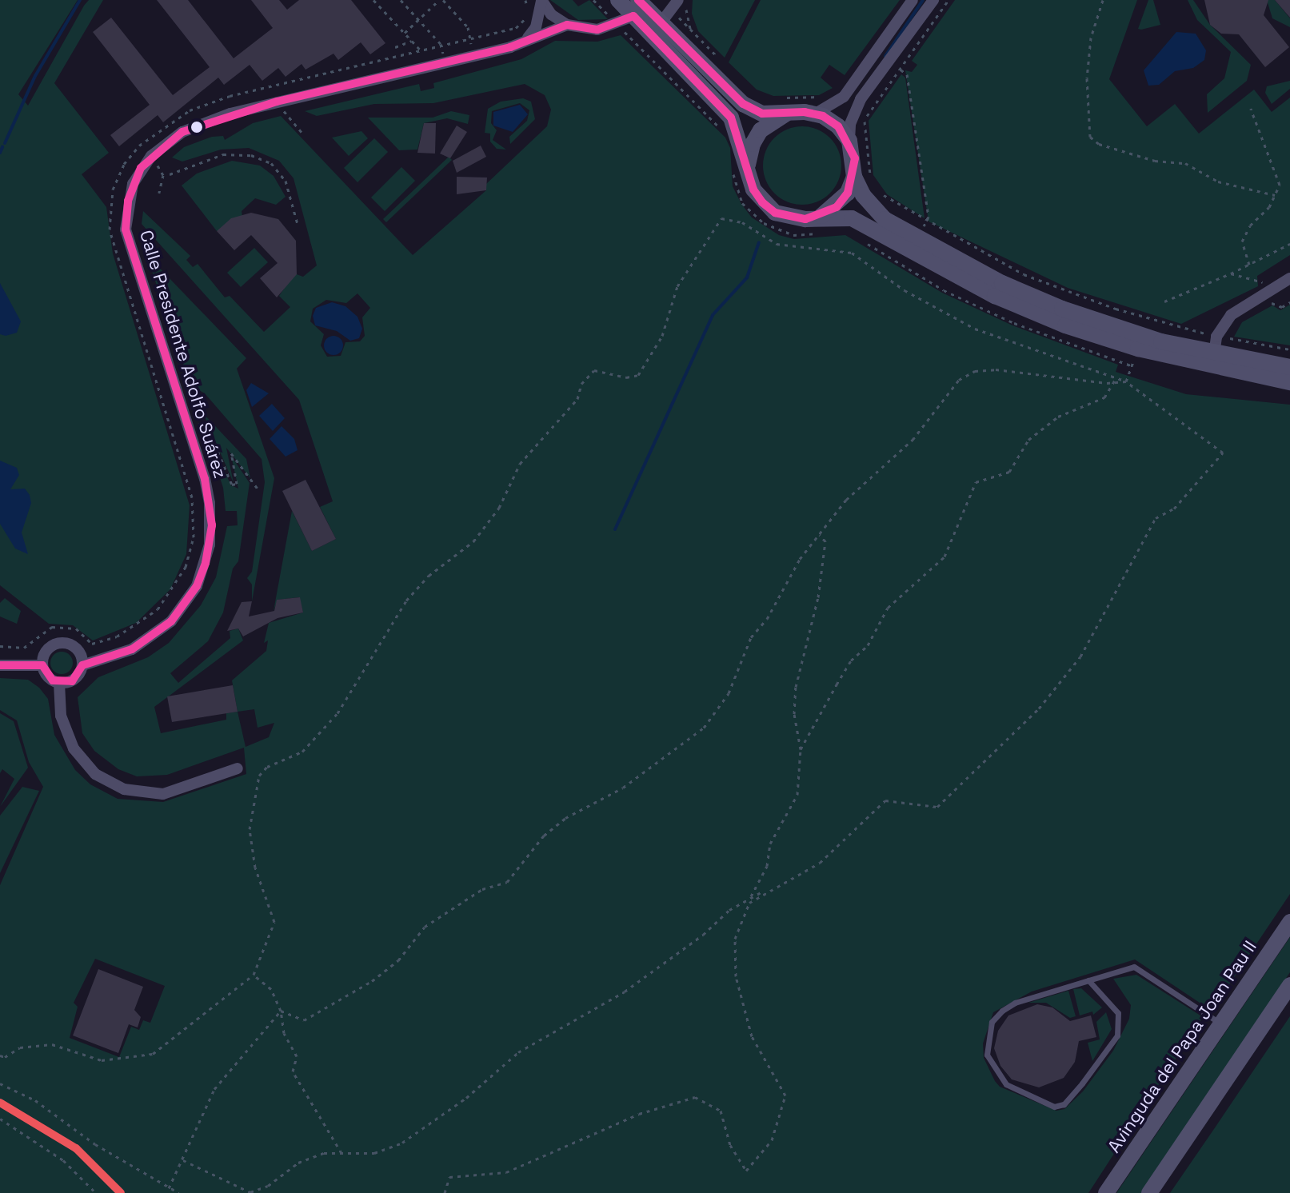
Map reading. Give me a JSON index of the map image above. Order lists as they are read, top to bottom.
{
  "streets": {
    "main road": ["Avinguda del Papa Joan Pau II"],
    "street": ["Calle Presidente Adolfo Suárez"]
  }
}
